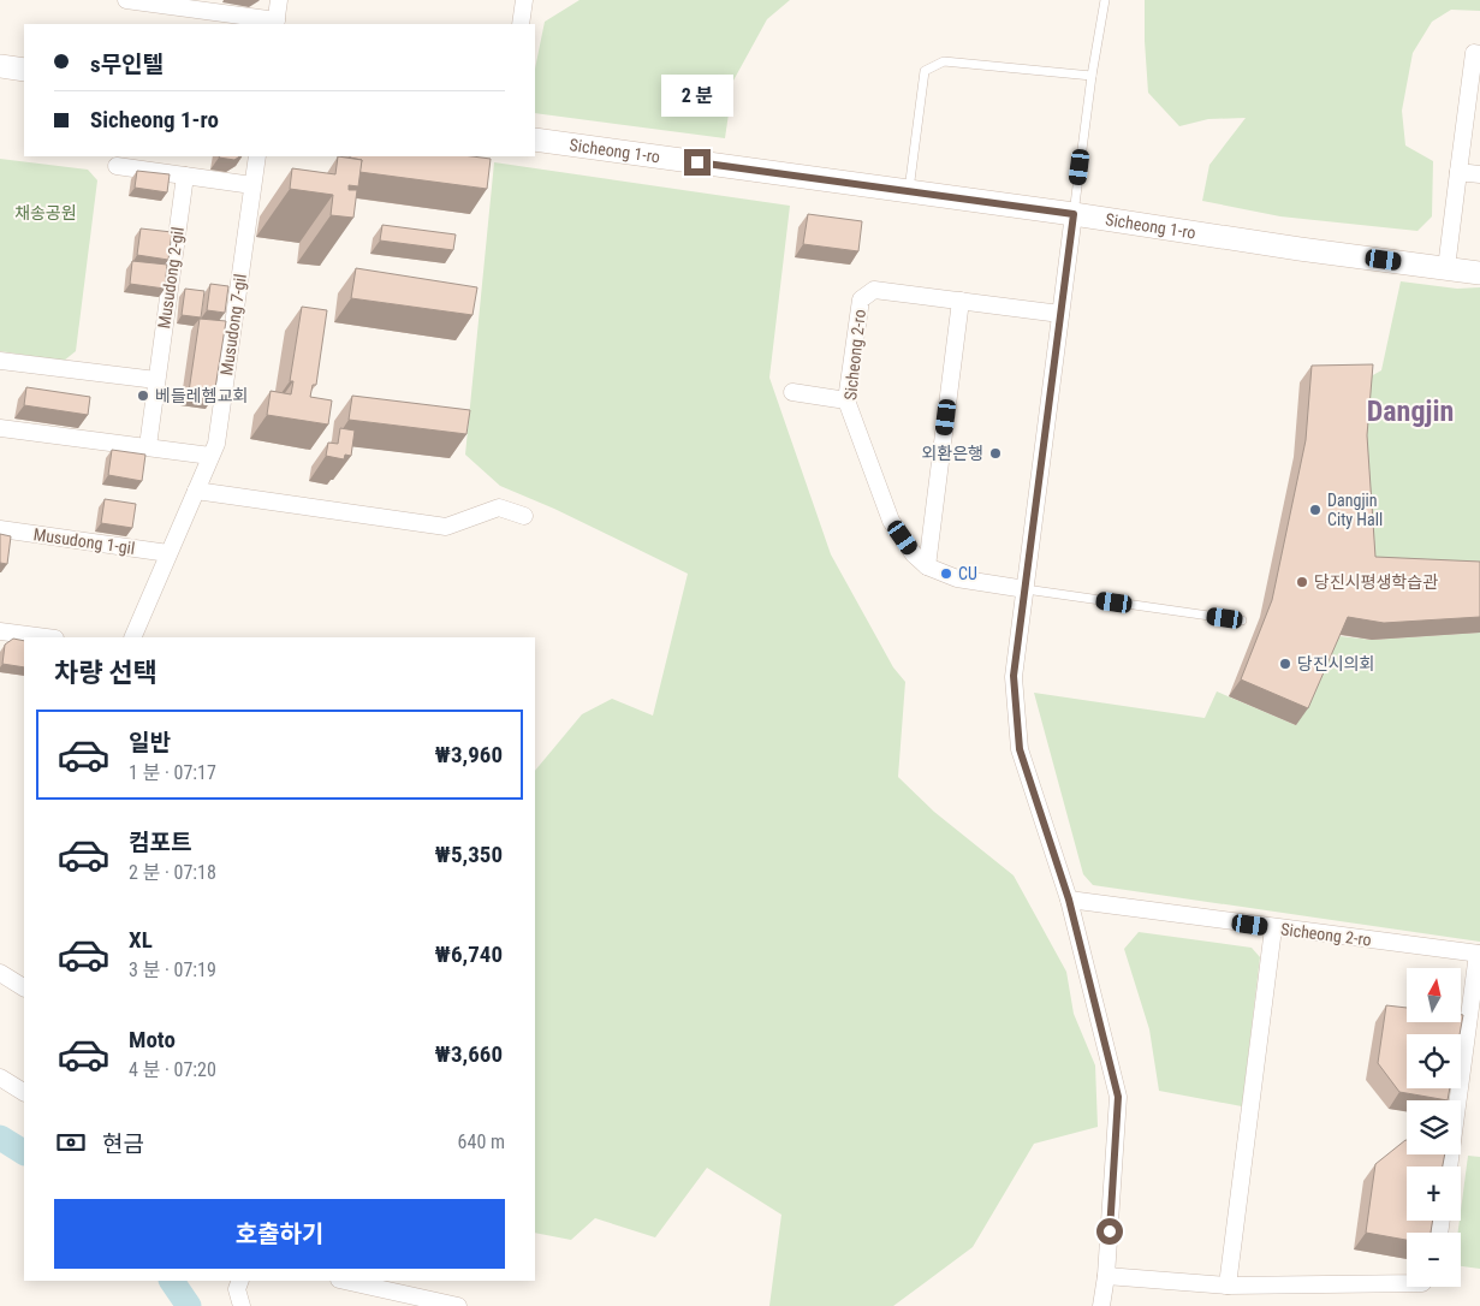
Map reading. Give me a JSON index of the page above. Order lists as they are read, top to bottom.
{
  "streets": {
    "street": [
      "Sicheong 1-ro",
      "Musudong 2-gil",
      "Musudong 7-gil",
      "Sicheong 2-ro",
      "Musudong 1-gil"
    ]
  },
  "crossings": [
    ["Musudong 7-gil", "Musudong 1-gil"]
  ],
  "districts": ["Dangjin"],
  "parks": ["채송공원"],
  "places": [
    "베들레헴교회",
    "외환은행",
    "Dangjin City Hall",
    "CU",
    "당진시평생학습관",
    "당진시의회"
  ],
  "north": "top",
  "page": {
    "banner": ["s무인텔", "Sicheong 1-ro"],
    "bubble": "2 분",
    "heading": "차량 선택",
    "list": [
      {
        "name": "일반",
        "note": "1 분 · 07:17",
        "value": "₩3,960"
      },
      {
        "name": "컴포트",
        "note": "2 분 · 07:18",
        "value": "₩5,350"
      },
      {
        "name": "XL",
        "note": "3 분 · 07:19",
        "value": "₩6,740"
      },
      {
        "name": "Moto",
        "note": "4 분 · 07:20",
        "value": "₩3,660"
      }
    ],
    "map_buttons": ["+", "−"],
    "pay": ["현금", "640 m"],
    "buttons": "호출하기"
  }
}
